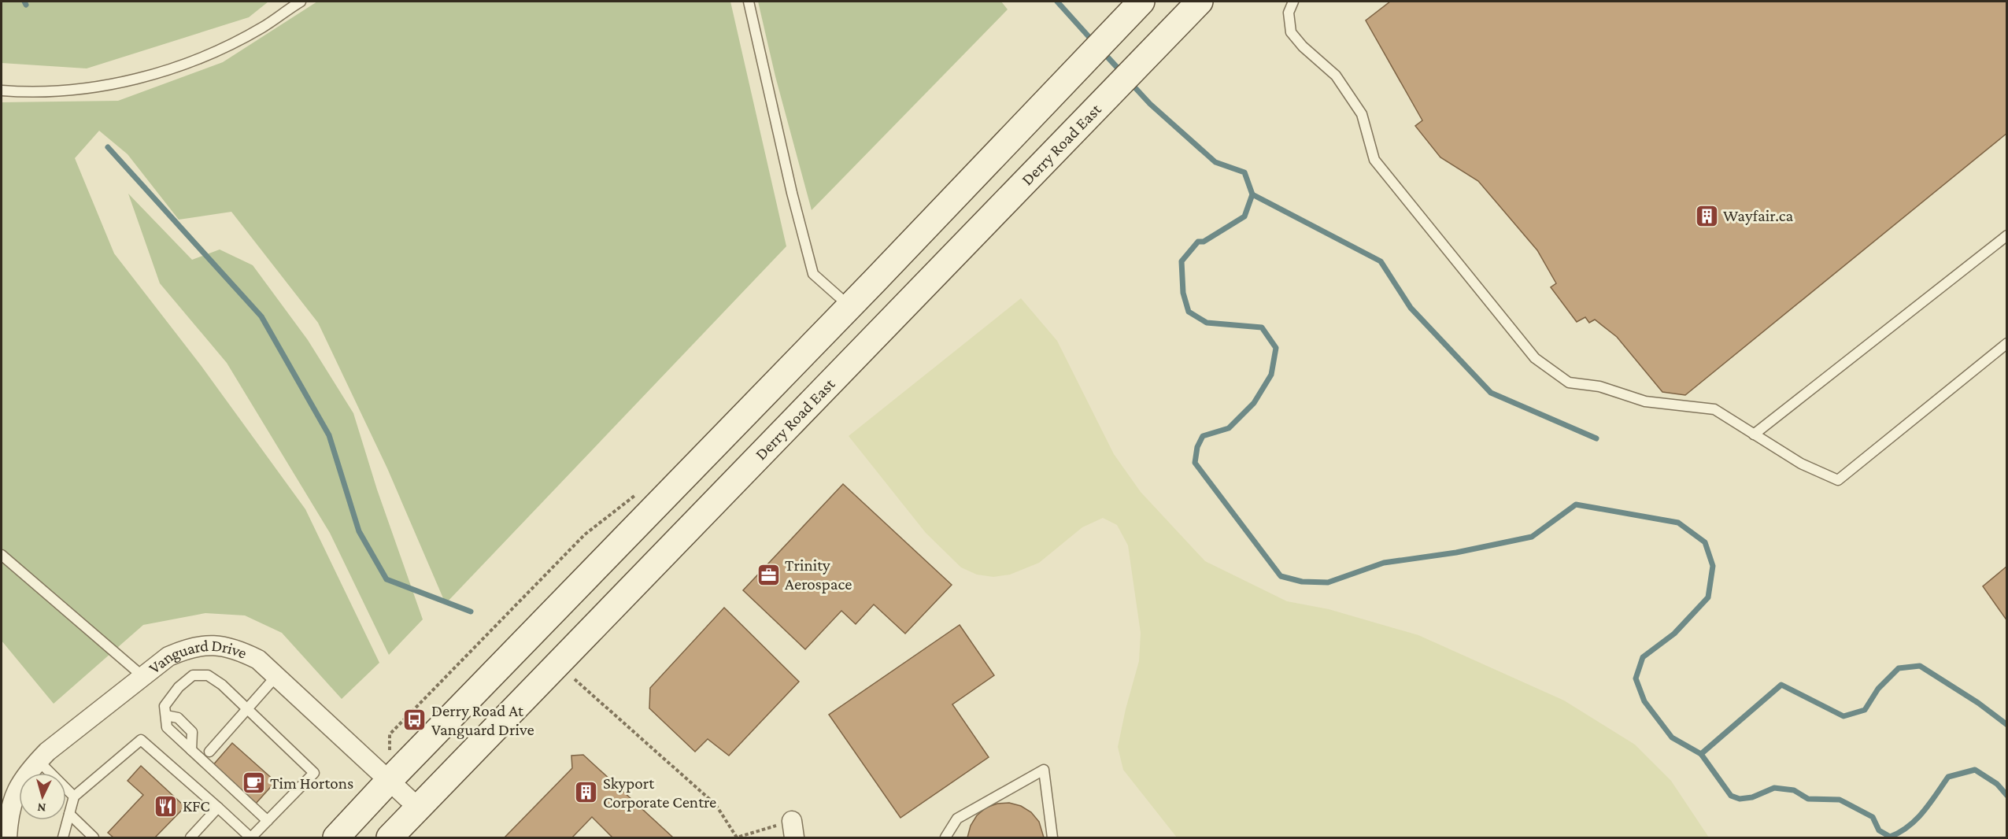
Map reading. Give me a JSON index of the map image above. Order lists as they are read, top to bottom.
{
  "streets": {
    "main road": ["Derry Road East"],
    "street": ["Vanguard Drive"]
  },
  "crossings": [
    ["Derry Road East", "Vanguard Drive"]
  ],
  "places": {
    "building": ["Wayfair.ca", "Skyport Corporate Centre"],
    "office": ["Trinity Aerospace"],
    "bus stop": ["Derry Road At Vanguard Drive"],
    "cafe": ["Tim Hortons"],
    "restaurant": ["KFC"]
  },
  "north": "bottom"
}
